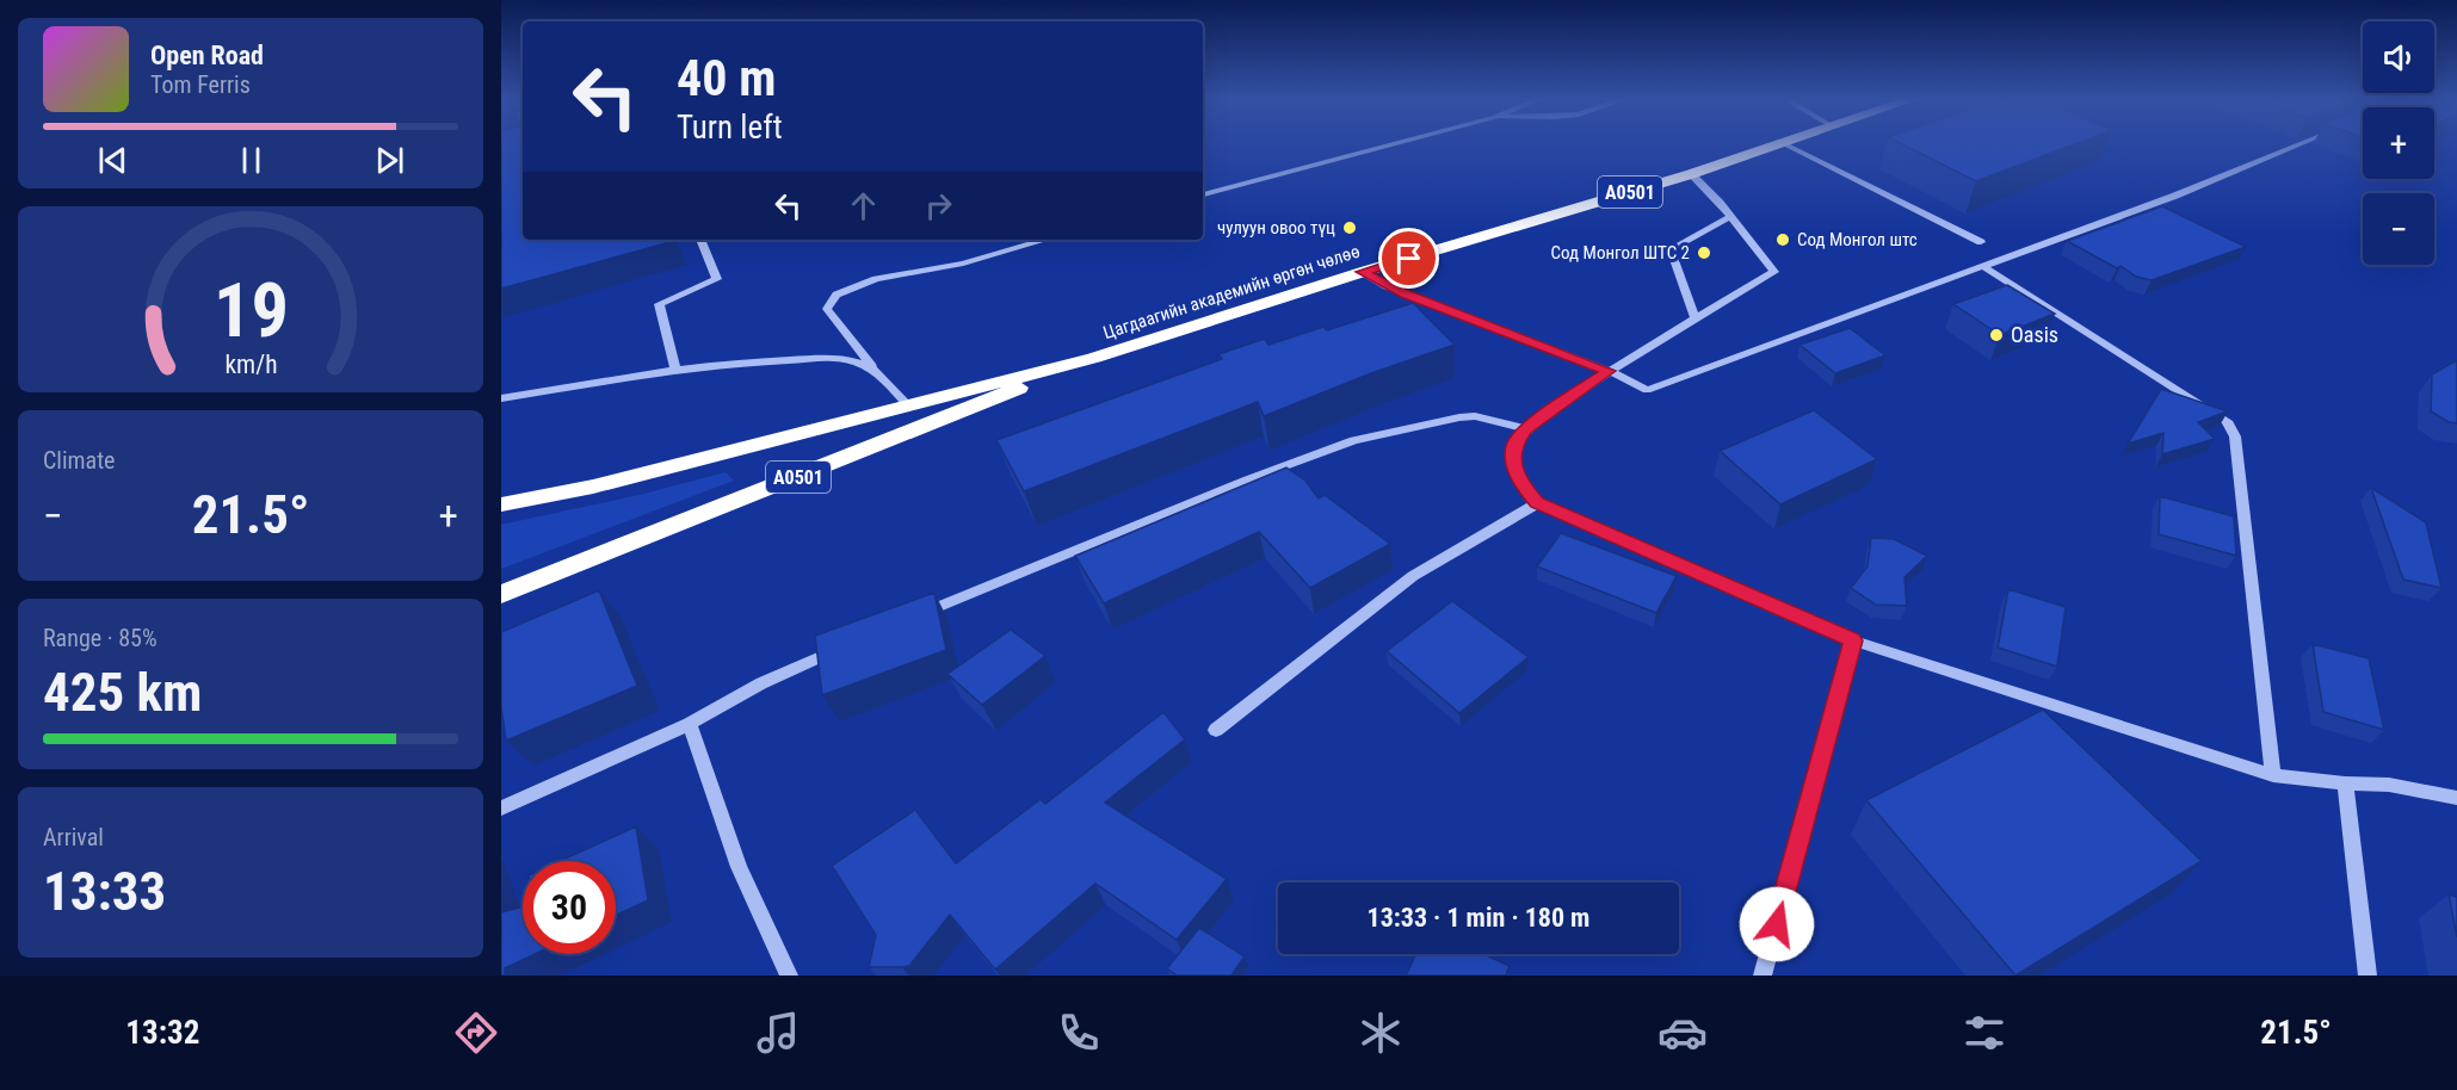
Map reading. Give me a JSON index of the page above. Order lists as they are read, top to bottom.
{
  "streets": {
    "highway": ["A0501", "Цагдаагийн академийн өргөн чөлөө"]
  },
  "places": [
    "чулуун овоо түц",
    "Сод Монгол штс",
    "Сод Монгол ШТС 2",
    "Oasis"
  ],
  "page": {
    "map_buttons": ["+", "−"],
    "turn": ["40 m", "Turn left"],
    "song": ["Open Road", "Tom Ferris"],
    "tile": [
      "Climate",
      ["Range · 85%", "425 km"],
      ["Arrival", "13:33"]
    ],
    "heat": ["−", "21.5°", "+"],
    "limit": "30",
    "trip": "13:33 · 1 min · 180 m",
    "tabs": ["13:32", "21.5°"],
    "gauge": ["19", "km/h"]
  }
}
